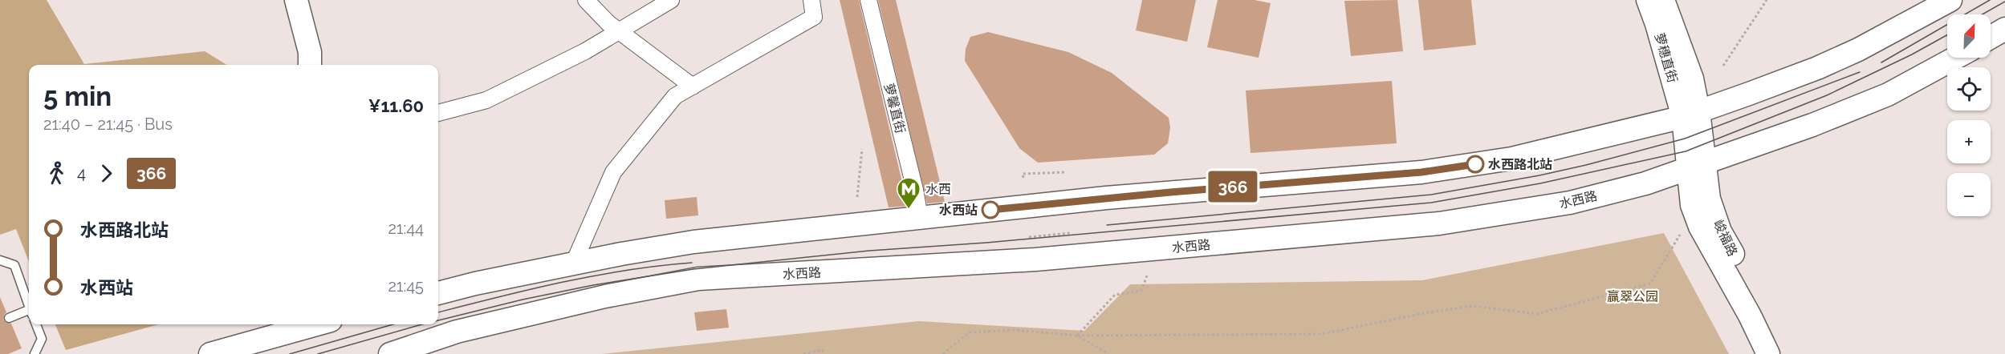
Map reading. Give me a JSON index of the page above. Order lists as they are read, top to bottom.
{
  "streets": {
    "main road": ["萝穗直街", "水西路", "峻福路"],
    "street": ["萝馨直街"]
  },
  "crossings": [
    ["萝穗直街", "峻福路"],
    ["水西路", "峻福路"]
  ],
  "parks": ["赢翠公园"],
  "places": {
    "other": ["水西路北站", "水西站"],
    "metro station": ["水西"]
  },
  "lines": ["bus line 366"],
  "north": "top right",
  "page": {
    "on_map": "366",
    "map_buttons": ["+", "−"],
    "heading": ["5 min", "21:40 – 21:45 · Bus", "¥11.60"],
    "legs": ["4", "366"],
    "list": [
      {
        "name": "水西路北站",
        "value": "21:44"
      },
      {
        "name": "水西站",
        "value": "21:45"
      }
    ]
  }
}
